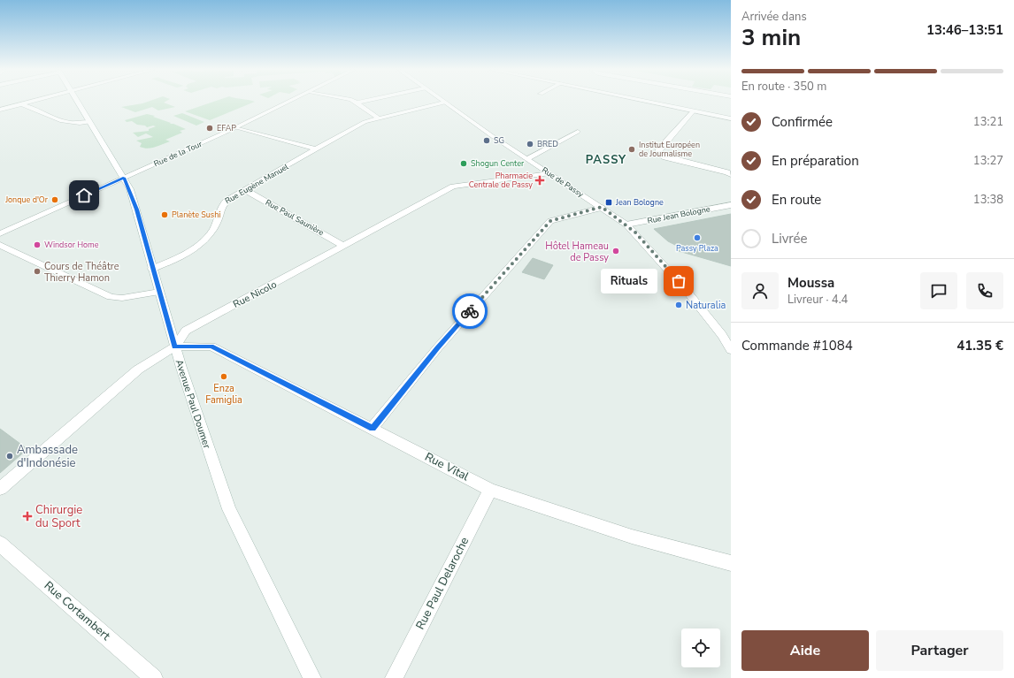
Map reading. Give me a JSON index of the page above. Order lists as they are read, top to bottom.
{
  "streets": {
    "street": [
      "Rue de la Tour",
      "Rue de Passy",
      "Rue Eugène Manuel",
      "Rue Jean Bologne",
      "Rue Paul Saunière",
      "Rue Nicolo",
      "Avenue Paul Doumer",
      "Rue Vital",
      "Rue Paul Delaroche",
      "Rue Cortambert"
    ]
  },
  "crossings": [
    ["Rue de la Tour", "Avenue Paul Doumer"],
    ["Rue de Passy", "Rue Eugène Manuel"],
    ["Rue de Passy", "Rue Jean Bologne"],
    ["Rue de Passy", "Rue Nicolo"],
    ["Rue Eugène Manuel", "Rue Paul Saunière"],
    ["Rue Eugène Manuel", "Avenue Paul Doumer"],
    ["Rue Paul Saunière", "Rue Nicolo"],
    ["Rue Nicolo", "Avenue Paul Doumer"],
    ["Rue Nicolo", "Rue Vital"],
    ["Avenue Paul Doumer", "Rue Vital"],
    ["Rue Vital", "Rue Paul Delaroche"]
  ],
  "districts": ["PASSY"],
  "places": {
    "other": [
      "EFAP",
      "SG",
      "BRED",
      "Institut Européen de Journalisme",
      "Shogun Center",
      "Jonque d'Or",
      "Planète Sushi",
      "Passy Plaza",
      "Windsor Home",
      "Hôtel Hameau de Passy",
      "Cours de Théâtre Thierry Hamon",
      "Rituals",
      "Naturalia",
      "Enza Famiglia",
      "Ambassade d'Indonésie"
    ],
    "health": ["Pharmacie Centrale de Passy", "Chirurgie du Sport"],
    "transit": ["Jean Bologne"]
  },
  "page": {
    "heading": ["3 min", "Arrivée dans", "13:46–13:51"],
    "panel": [
      "Moussa",
      "Livreur · 4.4",
      "Commande #1084",
      "41.35 €"
    ],
    "bar": "En route · 350 m",
    "list": [
      ["Confirmée", "13:21"],
      ["En préparation", "13:27"],
      ["En route", "13:38"],
      "Livrée"
    ],
    "bubble": "Rituals",
    "buttons": ["Aide", "Partager"]
  }
}
